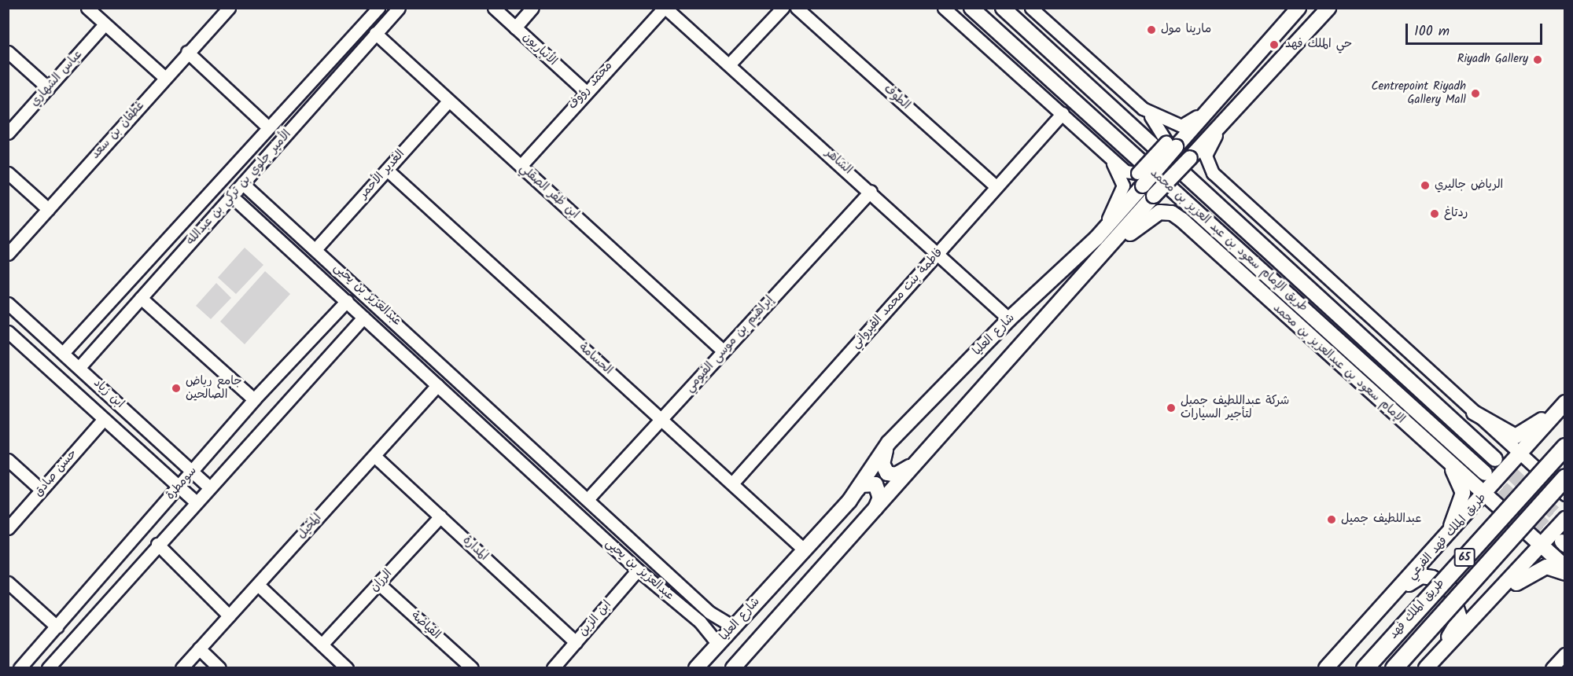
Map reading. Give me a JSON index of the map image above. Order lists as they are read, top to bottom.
{
  "streets": {
    "highway": ["65", "طريق الملك فهد"],
    "main road": [
      "طريق الإمام سعود بن عبد العزيز بن محمد",
      "شارع العليا",
      "الإمام سعود بن عبدالعزيز بن محمد",
      "طريق الملك فهد الفرعي"
    ],
    "street": [
      "الأنباريون",
      "عباس الشهاري",
      "محمد رؤوف",
      "الطوف",
      "غطفان بن سعد",
      "الشاهر",
      "الغدير الأحمر",
      "الأمير جلوي بن تركي بن عبدالله",
      "ابن ظفر الصقلي",
      "عبدالعزيز بن يحيى",
      "فاطمة بنت محمد القيرواني",
      "إبراهيم بن موسى الفيومي",
      "الحسامة",
      "ابن زياد",
      "حسن صادق",
      "سومطرة",
      "المخيل",
      "المدارة",
      "الرزان",
      "ابن الزين",
      "الفياضة"
    ]
  },
  "crossings": [
    ["الأنباريون", "محمد رؤوف"],
    ["محمد رؤوف", "الشاهر"],
    ["محمد رؤوف", "ابن ظفر الصقلي"],
    ["الطوف", "فاطمة بنت محمد القيرواني"],
    ["الشاهر", "فاطمة بنت محمد القيرواني"],
    ["الشاهر", "شارع العليا"],
    ["الشاهر", "إبراهيم بن موسى الفيومي"],
    ["الغدير الأحمر", "ابن ظفر الصقلي"],
    ["الغدير الأحمر", "عبدالعزيز بن يحيى"],
    ["الغدير الأحمر", "الحسامة"],
    ["الأمير جلوي بن تركي بن عبدالله", "ابن ظفر الصقلي"],
    ["الأمير جلوي بن تركي بن عبدالله", "عبدالعزيز بن يحيى"],
    ["الأمير جلوي بن تركي بن عبدالله", "ابن زياد"],
    ["ابن ظفر الصقلي", "إبراهيم بن موسى الفيومي"],
    ["عبدالعزيز بن يحيى", "شارع العليا"],
    ["عبدالعزيز بن يحيى", "إبراهيم بن موسى الفيومي"],
    ["عبدالعزيز بن يحيى", "سومطرة"],
    ["عبدالعزيز بن يحيى", "المخيل"],
    ["عبدالعزيز بن يحيى", "ابن الزين"],
    ["فاطمة بنت محمد القيرواني", "الحسامة"],
    ["شارع العليا", "الحسامة"],
    ["إبراهيم بن موسى الفيومي", "الحسامة"],
    ["الإمام سعود بن عبدالعزيز بن محمد", "طريق الملك فهد الفرعي"],
    ["ابن زياد", "حسن صادق"],
    ["ابن زياد", "سومطرة"],
    ["المخيل", "المدارة"],
    ["المدارة", "الرزان"],
    ["المدارة", "ابن الزين"],
    ["الرزان", "الفياضة"]
  ],
  "places": [
    "مارينا مول",
    "حي الملك فهد",
    "Riyadh Gallery",
    "Centrepoint Riyadh Gallery Mall",
    "الرياض جاليري",
    "ردتاغ",
    "جامع رياض الصالحين",
    "شركة عبداللطيف جميل لتأجير السيارات",
    "عبداللطيف جميل"
  ],
  "scale_bar": "100 m"
}
